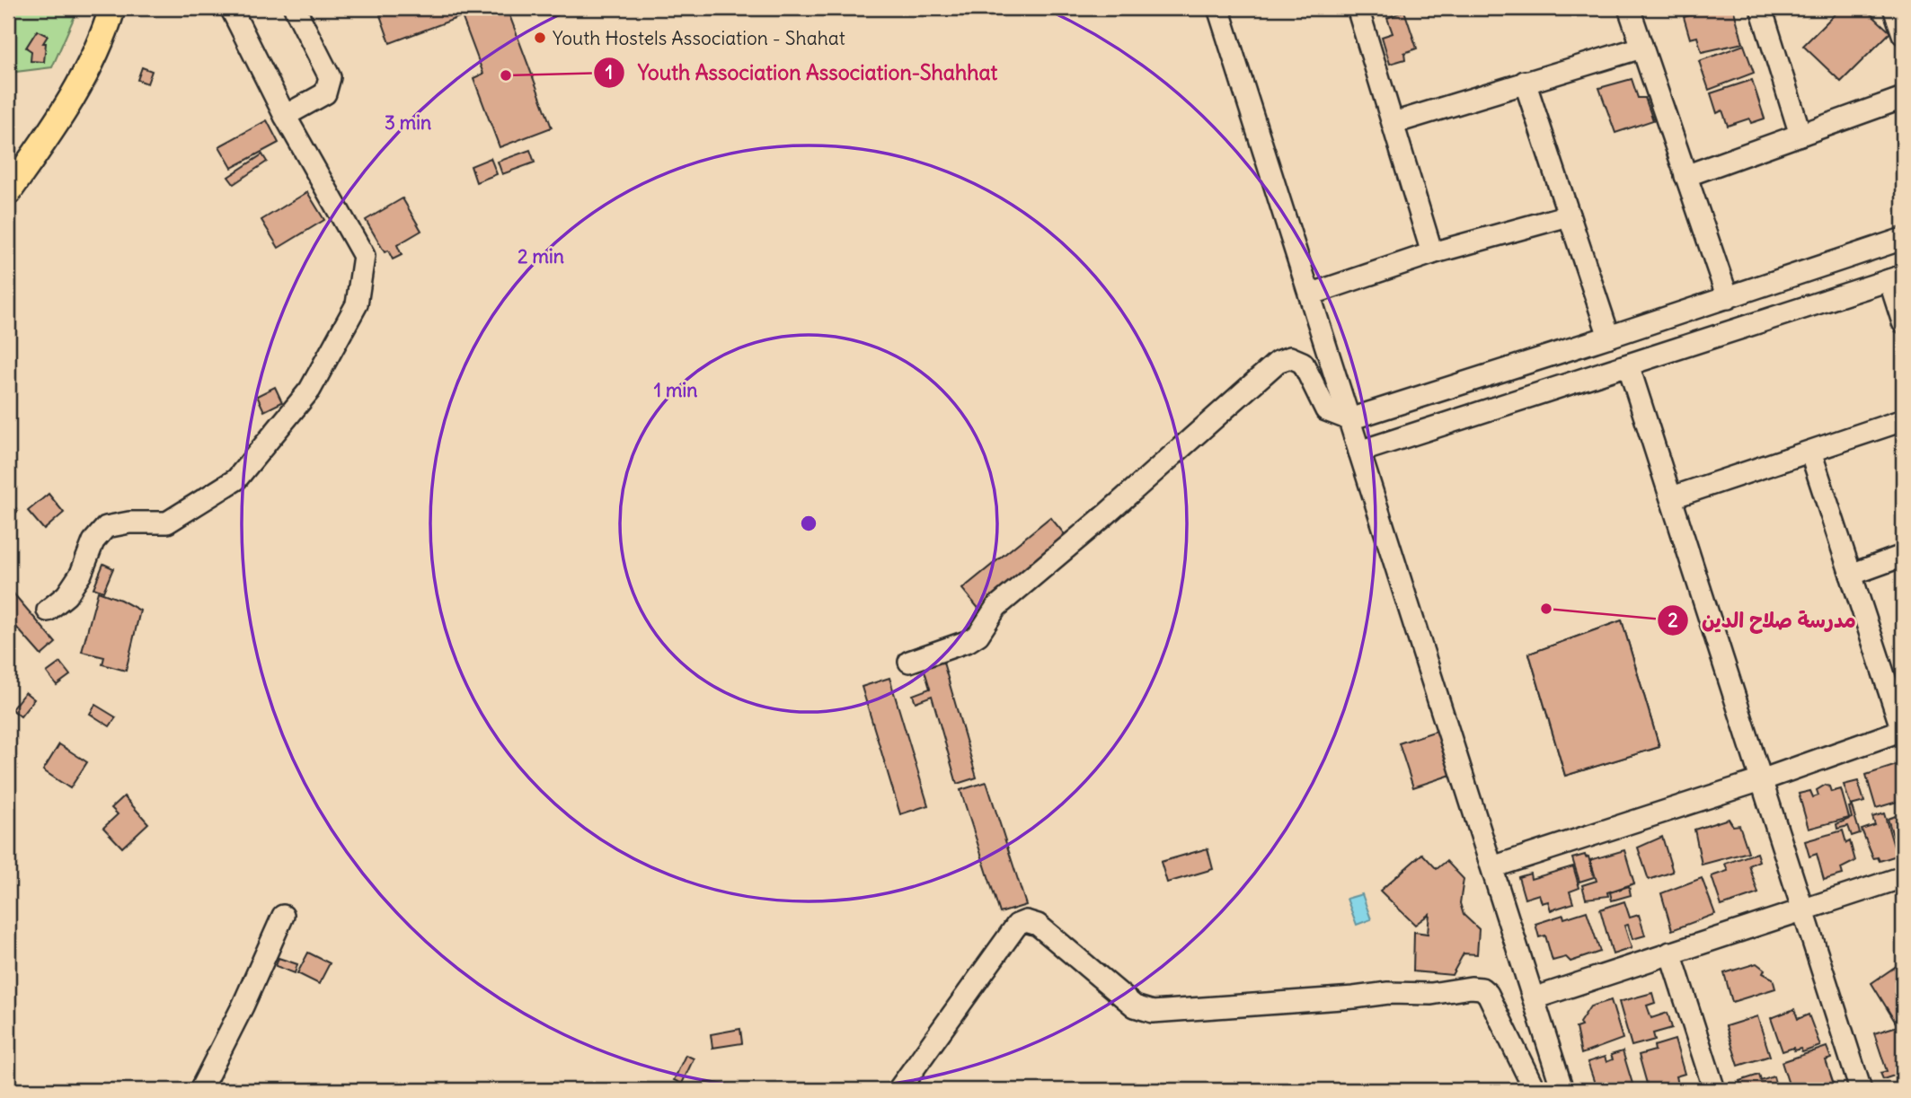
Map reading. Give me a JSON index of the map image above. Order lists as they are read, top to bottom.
{
  "places": ["Youth Hostels Association - Shahat", "Youth Association Association-Shahhat", "مدرسة صلاح الدين"],
  "rings": ["3 min", "2 min", "1 min"]
}
